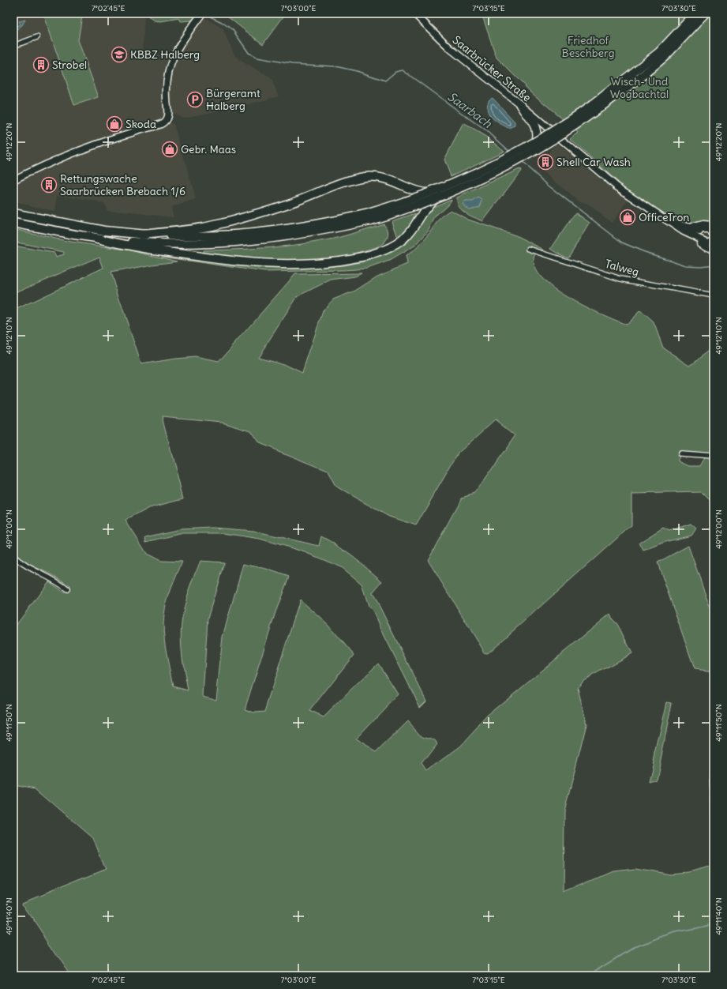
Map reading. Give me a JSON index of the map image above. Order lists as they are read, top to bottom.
{
  "streets": {
    "main road": ["Saarbrücker Straße"],
    "street": ["Talweg"]
  },
  "water": ["Saarbach"],
  "parks": ["Friedhof Beschberg", "Wisch- Und Wogbachtal"],
  "places": {
    "school or university": ["KBBZ Halberg"],
    "building": ["Strobel", "Shell Car Wash", "Rettungswache Saarbrücken Brebach 1/6"],
    "parking": ["Bürgeramt Halberg"],
    "shop": ["Skoda", "Gebr. Maas", "OfficeTron"]
  },
  "coordinates": [
    "7°02'45\"E",
    "7°03'00\"E",
    "7°03'15\"E",
    "7°03'30\"E",
    "49°12'20\"N",
    "49°12'10\"N",
    "49°12'00\"N",
    "49°11'50\"N",
    "49°11'40\"N"
  ]
}
